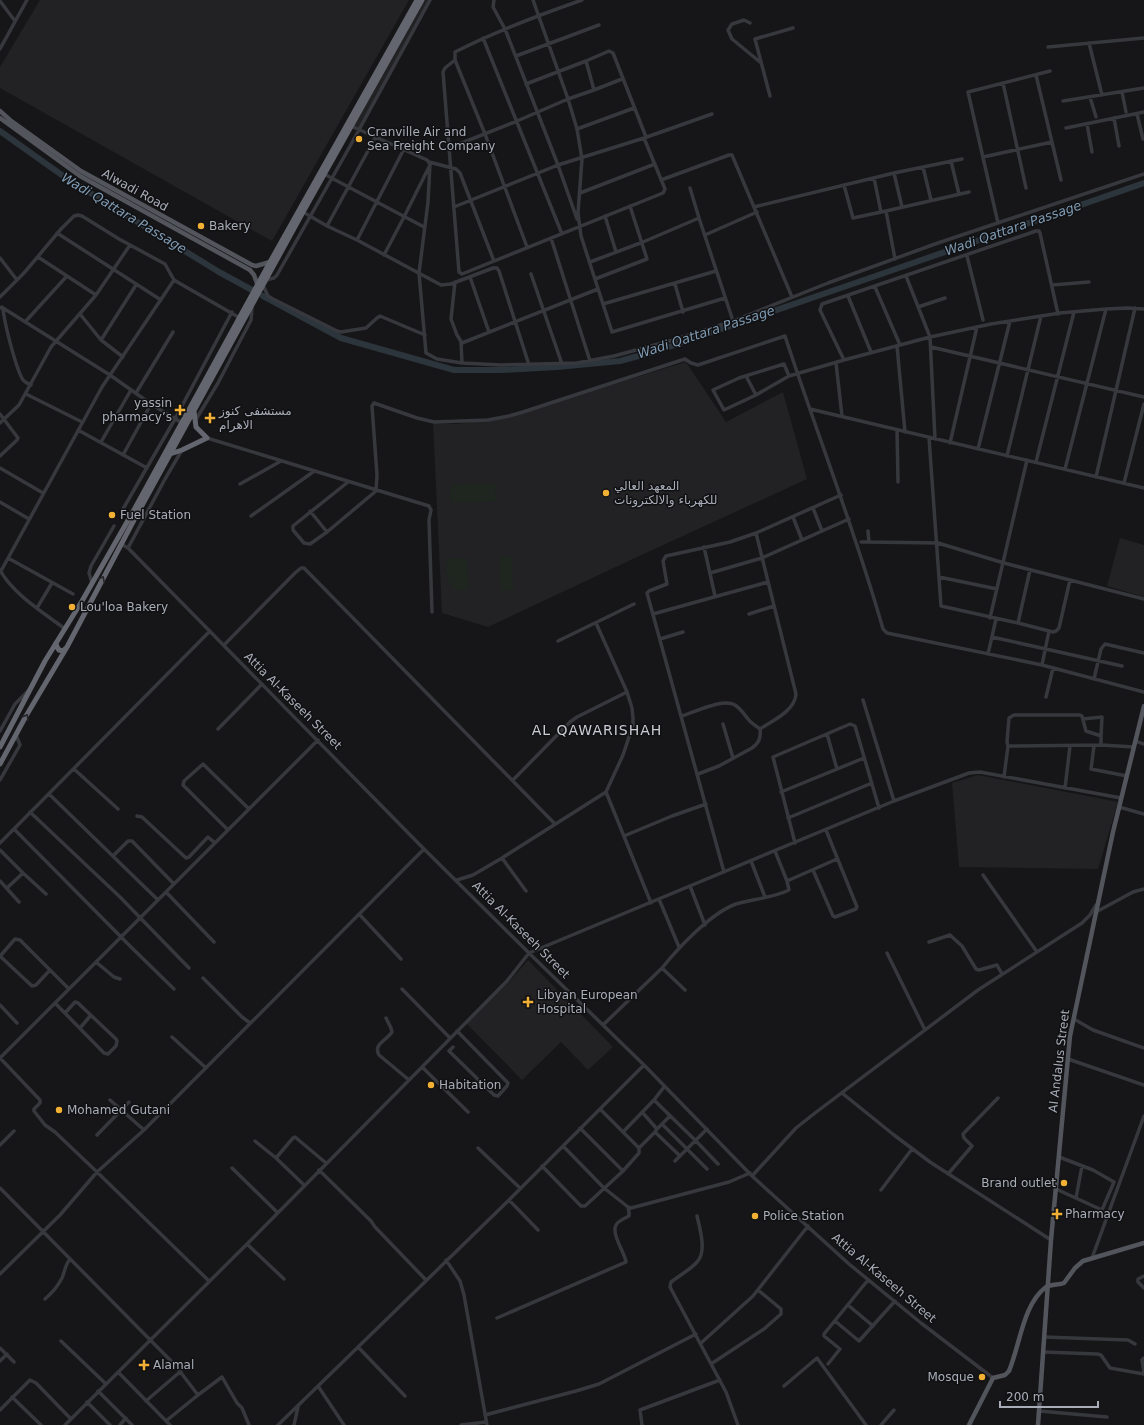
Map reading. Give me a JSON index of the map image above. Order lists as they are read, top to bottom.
{
  "streets": {
    "main road": ["Alwadi Road", "Al Andalus Street"],
    "street": ["Attia Al-Kaseeh Street"]
  },
  "districts": ["AL QAWARISHAH"],
  "water": ["Wadi Qattara Passage"],
  "places": {
    "other": [
      "Cranville Air and Sea Freight Company",
      "Bakery",
      "المعهد العالي للكهرباء والالكترونات",
      "Fuel Station",
      "Lou'loa Bakery",
      "Habitation",
      "Mohamed Gutani",
      "Brand outlet",
      "Police Station",
      "Mosque"
    ],
    "health": [
      "yassin pharmacy’s",
      "مستشفى كنوز الاهرام",
      "Libyan European Hospital",
      "Pharmacy",
      "Alamal"
    ]
  },
  "scale_bar": "200 m"
}
